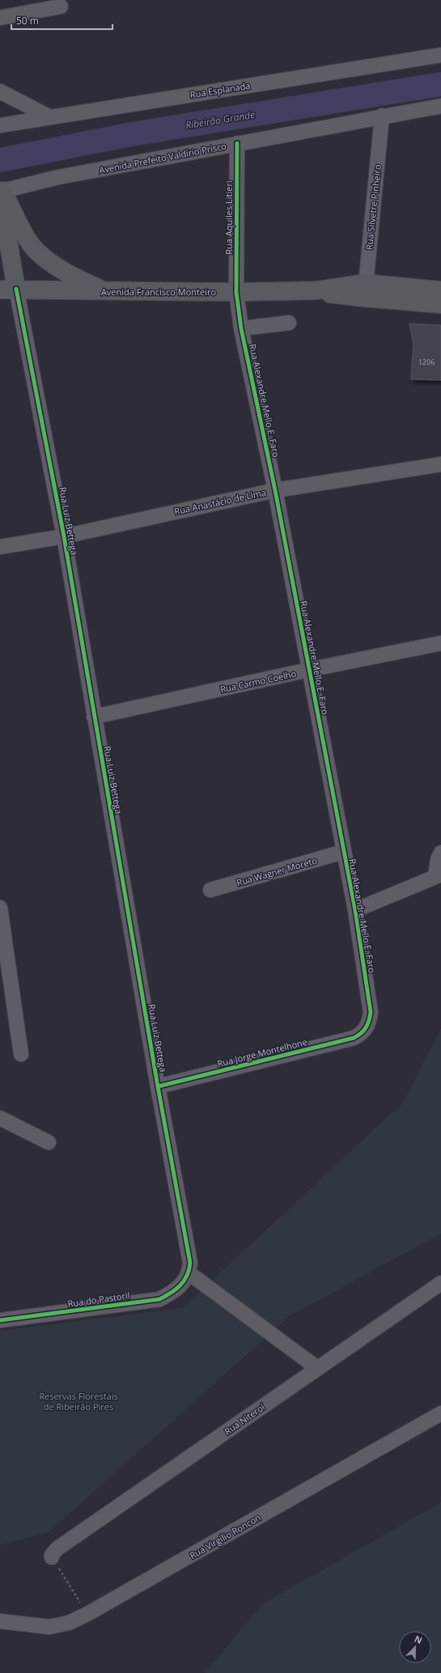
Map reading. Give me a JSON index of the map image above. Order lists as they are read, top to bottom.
{
  "streets": {
    "main road": ["Avenida Francisco Monteiro"],
    "street": [
      "Rua Esplanada",
      "Avenida Prefeito Valdírio Prisco",
      "Rua Silvetre Pinheiro",
      "Rua Aquiles Litieri",
      "Rua Alexandre Mello E. Faro",
      "Rua Anastácio de Lima",
      "Rua Luiz Bettega",
      "Rua Carmo Coelho",
      "Rua Wagner Moreto",
      "Rua Jorge Montelhone",
      "Rua do Pastoril",
      "Rua Niteroí",
      "Rua Virgílio Roncon"
    ]
  },
  "crossings": [
    ["Avenida Prefeito Valdírio Prisco", "Rua Silvetre Pinheiro"],
    ["Avenida Prefeito Valdírio Prisco", "Rua Aquiles Litieri"],
    ["Rua Silvetre Pinheiro", "Avenida Francisco Monteiro"],
    ["Rua Aquiles Litieri", "Avenida Francisco Monteiro"],
    ["Rua Aquiles Litieri", "Rua Alexandre Mello E. Faro"],
    ["Avenida Francisco Monteiro", "Rua Alexandre Mello E. Faro"],
    ["Avenida Francisco Monteiro", "Rua Luiz Bettega"],
    ["Rua Alexandre Mello E. Faro", "Rua Anastácio de Lima"],
    ["Rua Alexandre Mello E. Faro", "Rua Carmo Coelho"],
    ["Rua Alexandre Mello E. Faro", "Rua Wagner Moreto"],
    ["Rua Alexandre Mello E. Faro", "Rua Jorge Montelhone"],
    ["Rua Anastácio de Lima", "Rua Luiz Bettega"],
    ["Rua Luiz Bettega", "Rua Carmo Coelho"],
    ["Rua Luiz Bettega", "Rua Jorge Montelhone"],
    ["Rua Luiz Bettega", "Rua do Pastoril"]
  ],
  "water": ["Ribeirão Grande"],
  "parks": ["Reservas Florestais de Ribeirão Pires"],
  "house_numbers": ["1206"],
  "scale_bar": "50 m",
  "north": "top right"
}
